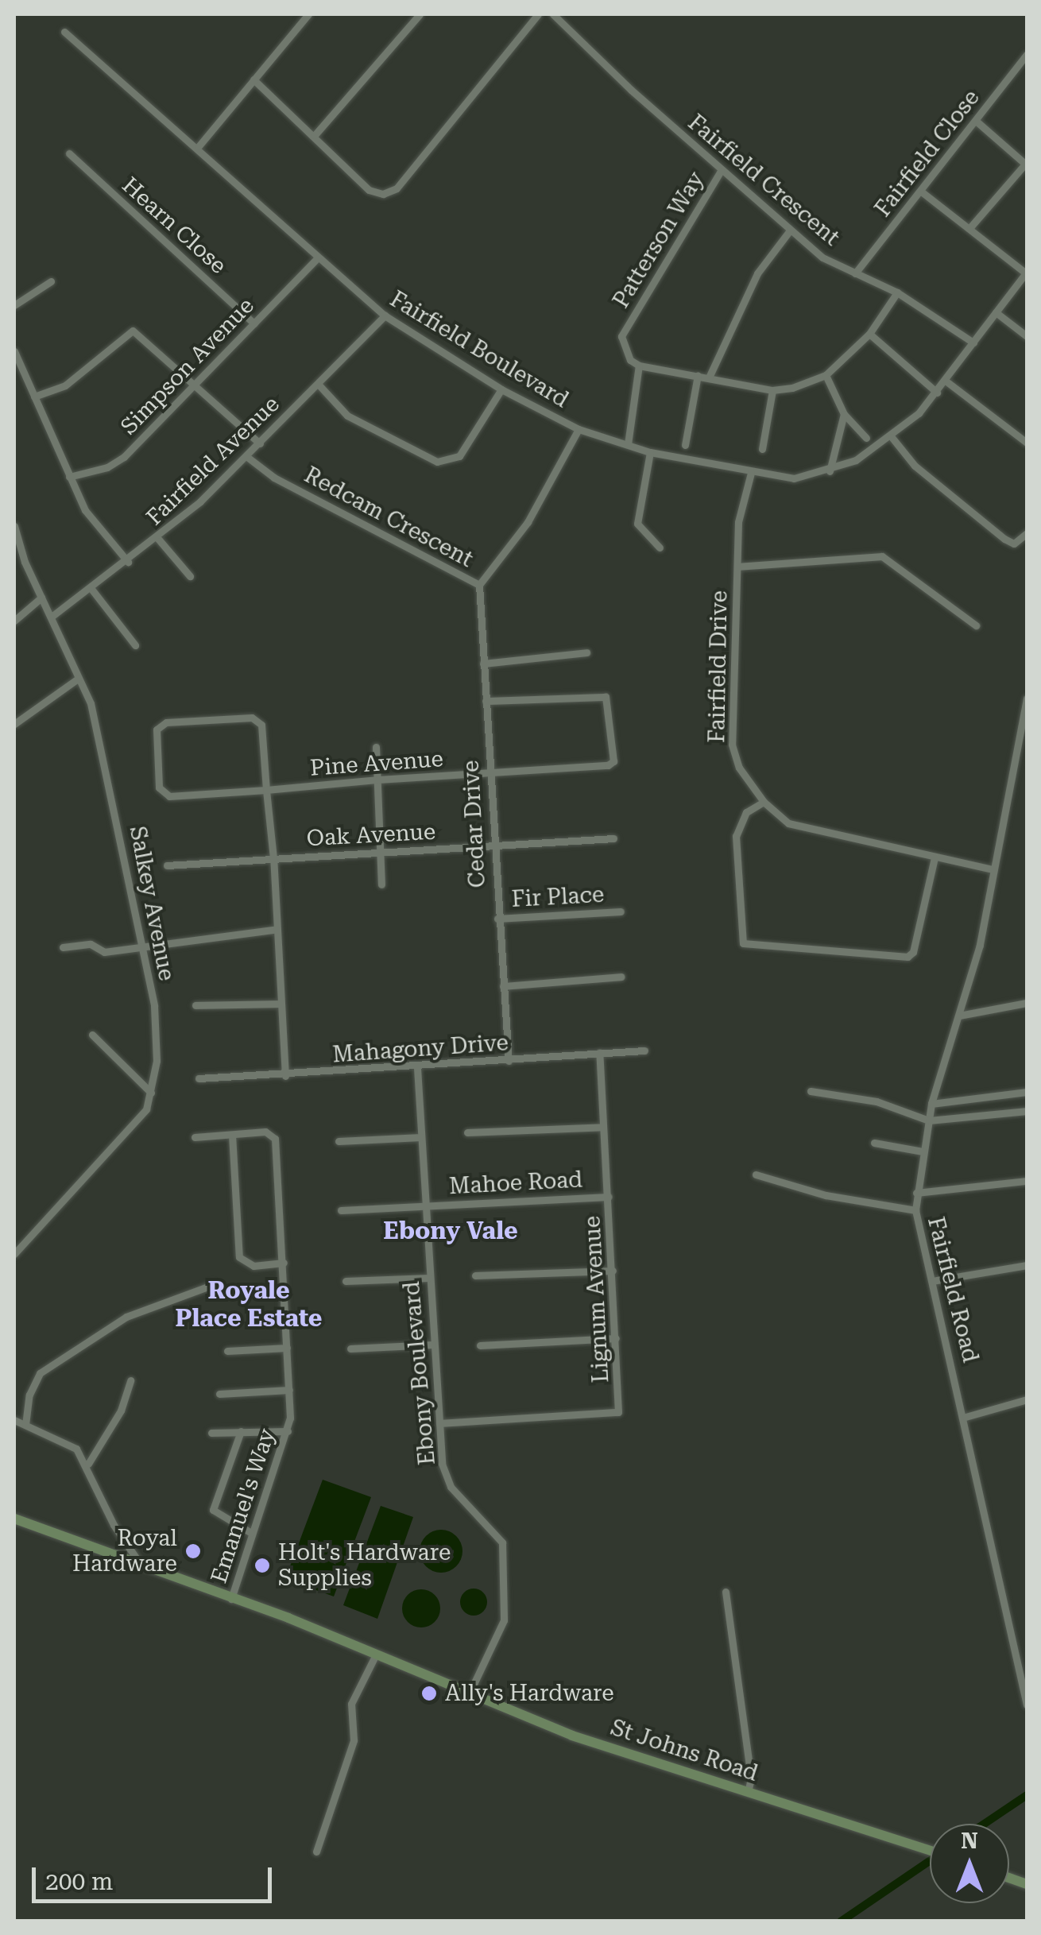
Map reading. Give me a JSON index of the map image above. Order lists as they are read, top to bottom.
{
  "streets": {
    "main road": ["St Johns Road"],
    "street": [
      "Fairfield Close",
      "Fairfield Crescent",
      "Hearn Close",
      "Patterson Way",
      "Fairfield Boulevard",
      "Simpson Avenue",
      "Fairfield Avenue",
      "Redcam Crescent",
      "Fairfield Drive",
      "Pine Avenue",
      "Cedar Drive",
      "Oak Avenue",
      "Fir Place",
      "Salkey Avenue",
      "Mahagony Drive",
      "Mahoe Road",
      "Fairfield Road",
      "Lignum Avenue",
      "Ebony Boulevard",
      "Emanuel's Way"
    ]
  },
  "crossings": [
    ["Fairfield Close", "Fairfield Crescent"],
    ["Fairfield Crescent", "Patterson Way"],
    ["Fairfield Crescent", "Fairfield Boulevard"],
    ["Hearn Close", "Simpson Avenue"],
    ["Fairfield Boulevard", "Simpson Avenue"],
    ["Fairfield Boulevard", "Fairfield Avenue"],
    ["Fairfield Boulevard", "Redcam Crescent"],
    ["Fairfield Boulevard", "Fairfield Drive"],
    ["Fairfield Avenue", "Redcam Crescent"],
    ["Fairfield Avenue", "Salkey Avenue"],
    ["Redcam Crescent", "Cedar Drive"],
    ["Fairfield Drive", "Fairfield Road"],
    ["Pine Avenue", "Cedar Drive"],
    ["Cedar Drive", "Oak Avenue"],
    ["Cedar Drive", "Fir Place"],
    ["Cedar Drive", "Mahagony Drive"],
    ["Mahagony Drive", "Lignum Avenue"],
    ["Mahagony Drive", "Ebony Boulevard"],
    ["Mahoe Road", "Lignum Avenue"],
    ["Mahoe Road", "Ebony Boulevard"],
    ["Lignum Avenue", "Ebony Boulevard"],
    ["Ebony Boulevard", "St Johns Road"],
    ["Emanuel's Way", "St Johns Road"]
  ],
  "districts": ["Ebony Vale", "Royale Place Estate"],
  "places": ["Royal Hardware", "Holt's Hardware Supplies", "Ally's Hardware"],
  "scale_bar": "200 m",
  "north": "top"
}
